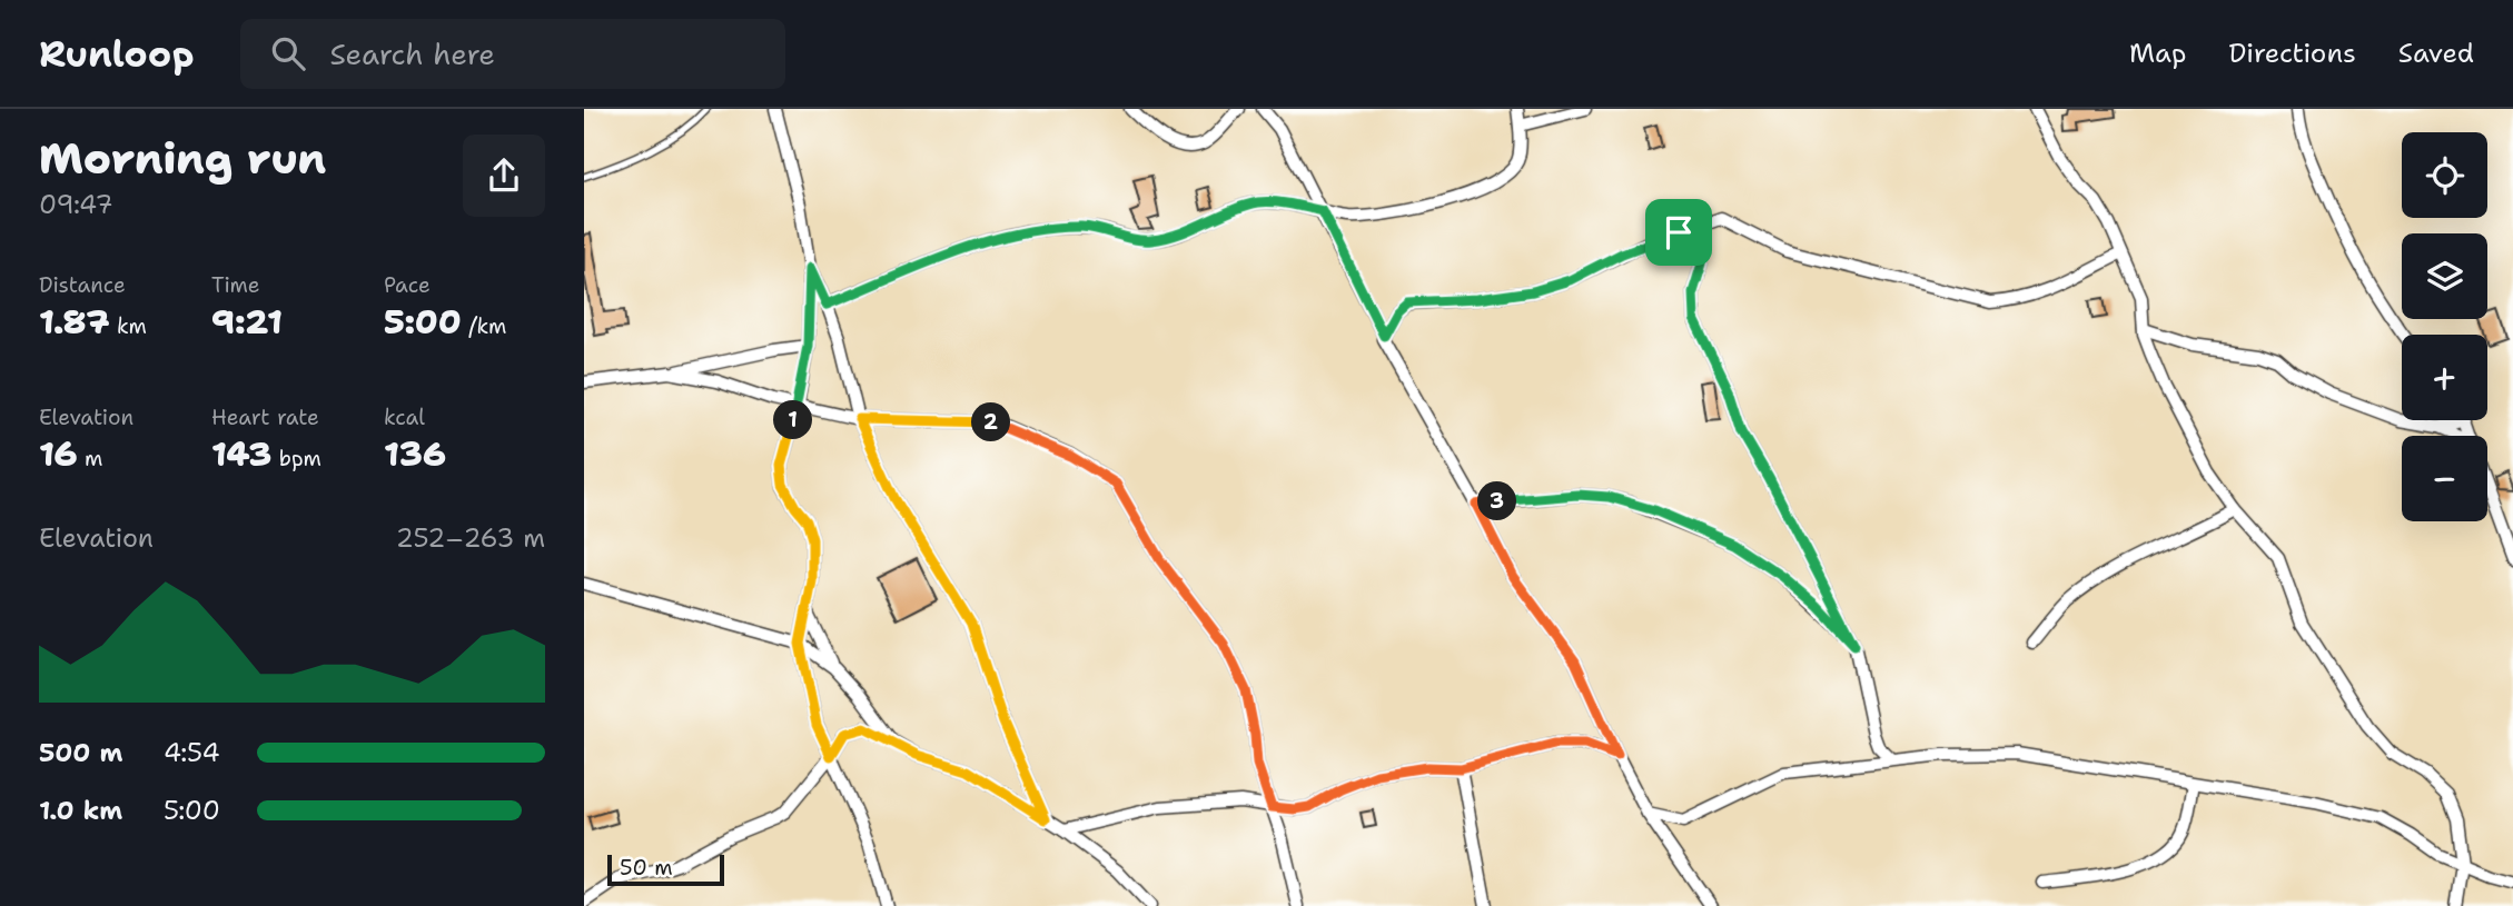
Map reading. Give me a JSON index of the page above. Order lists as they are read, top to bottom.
{
  "scale_bar": "50 m",
  "page": {
    "header": "Runloop",
    "search": "Search here",
    "nav": ["Map", "Directions", "Saved"],
    "heading": ["Morning run", "09:47"],
    "map_buttons": ["+", "−"],
    "stats": [
      ["Distance", "1.87 km"],
      ["Time", "9:21"],
      ["Pace", "5:00 /km"],
      ["Elevation", "16 m"],
      ["Heart rate", "143 bpm"],
      ["kcal", "136"]
    ],
    "pins": ["1", "2", "3"],
    "chart": ["Elevation", "252–263 m"],
    "list": [
      {
        "name": "500 m",
        "note": "4:54"
      },
      {
        "name": "1.0 km",
        "note": "5:00"
      }
    ],
    "scale": "50 m"
  }
}
